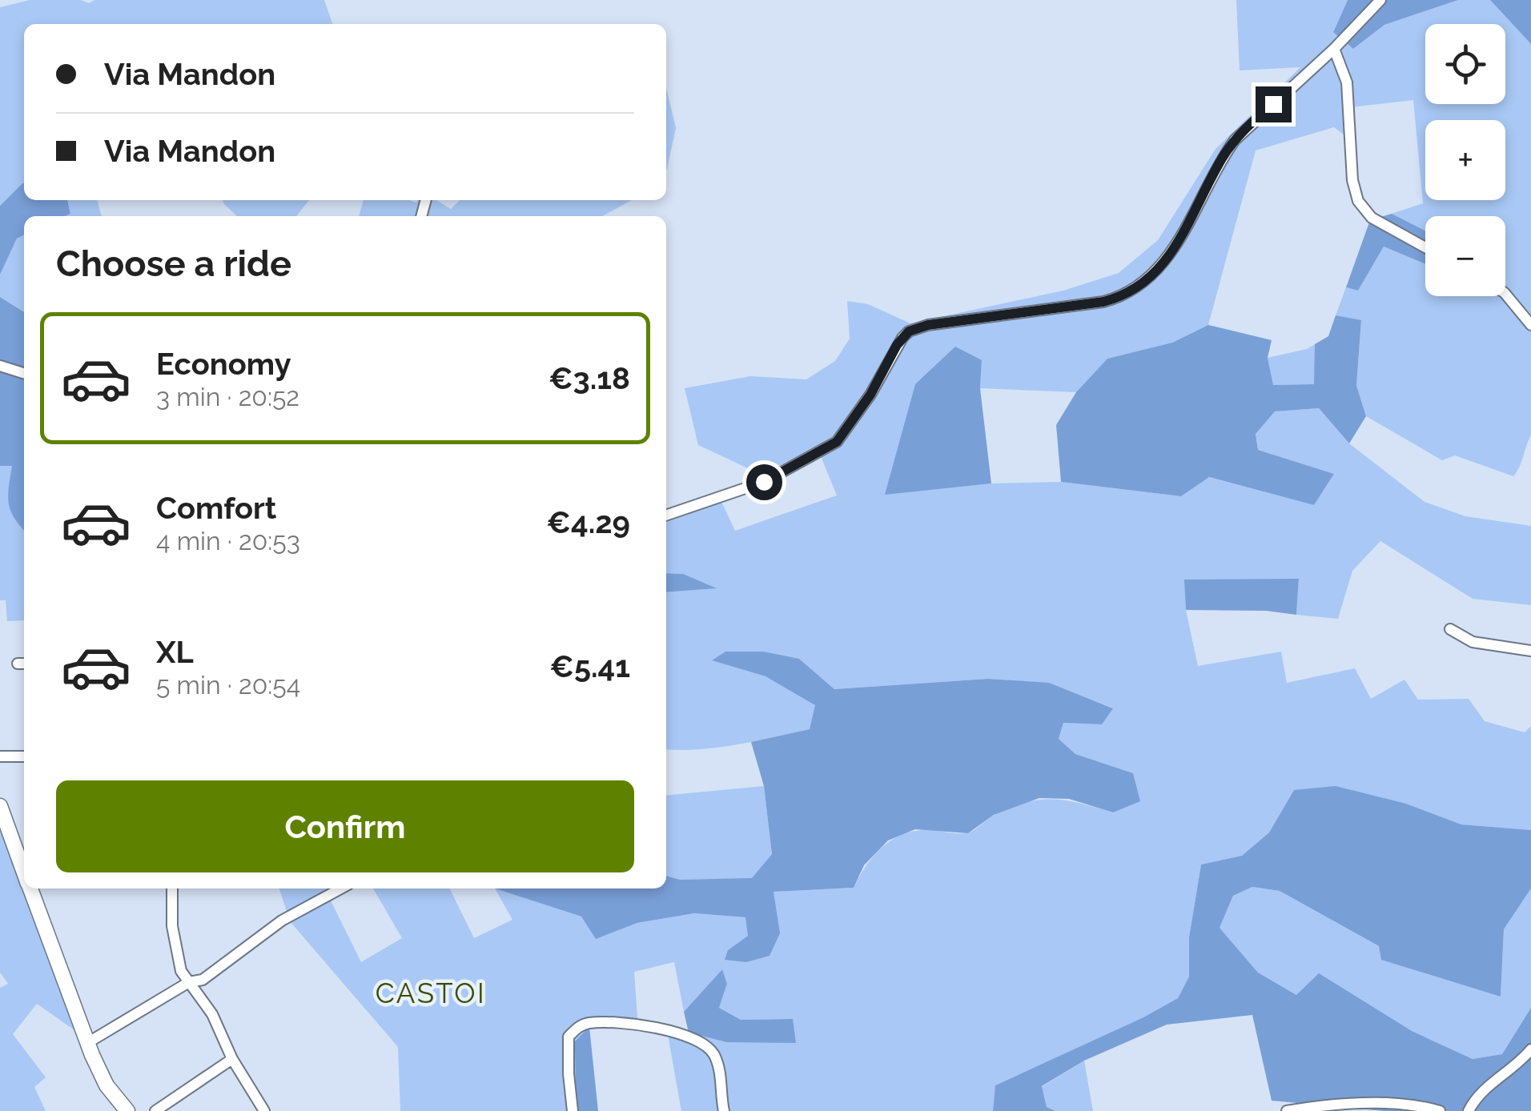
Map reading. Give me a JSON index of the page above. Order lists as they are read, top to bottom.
{
  "districts": ["CASTOI"],
  "page": {
    "map_buttons": ["+", "−"],
    "banner": ["Via Mandon", "Via Mandon"],
    "heading": "Choose a ride",
    "list": [
      {
        "name": "Economy",
        "note": "3 min · 20:52",
        "value": "€3.18"
      },
      {
        "name": "Comfort",
        "note": "4 min · 20:53",
        "value": "€4.29"
      },
      {
        "name": "XL",
        "note": "5 min · 20:54",
        "value": "€5.41"
      }
    ],
    "buttons": "Confirm"
  }
}
